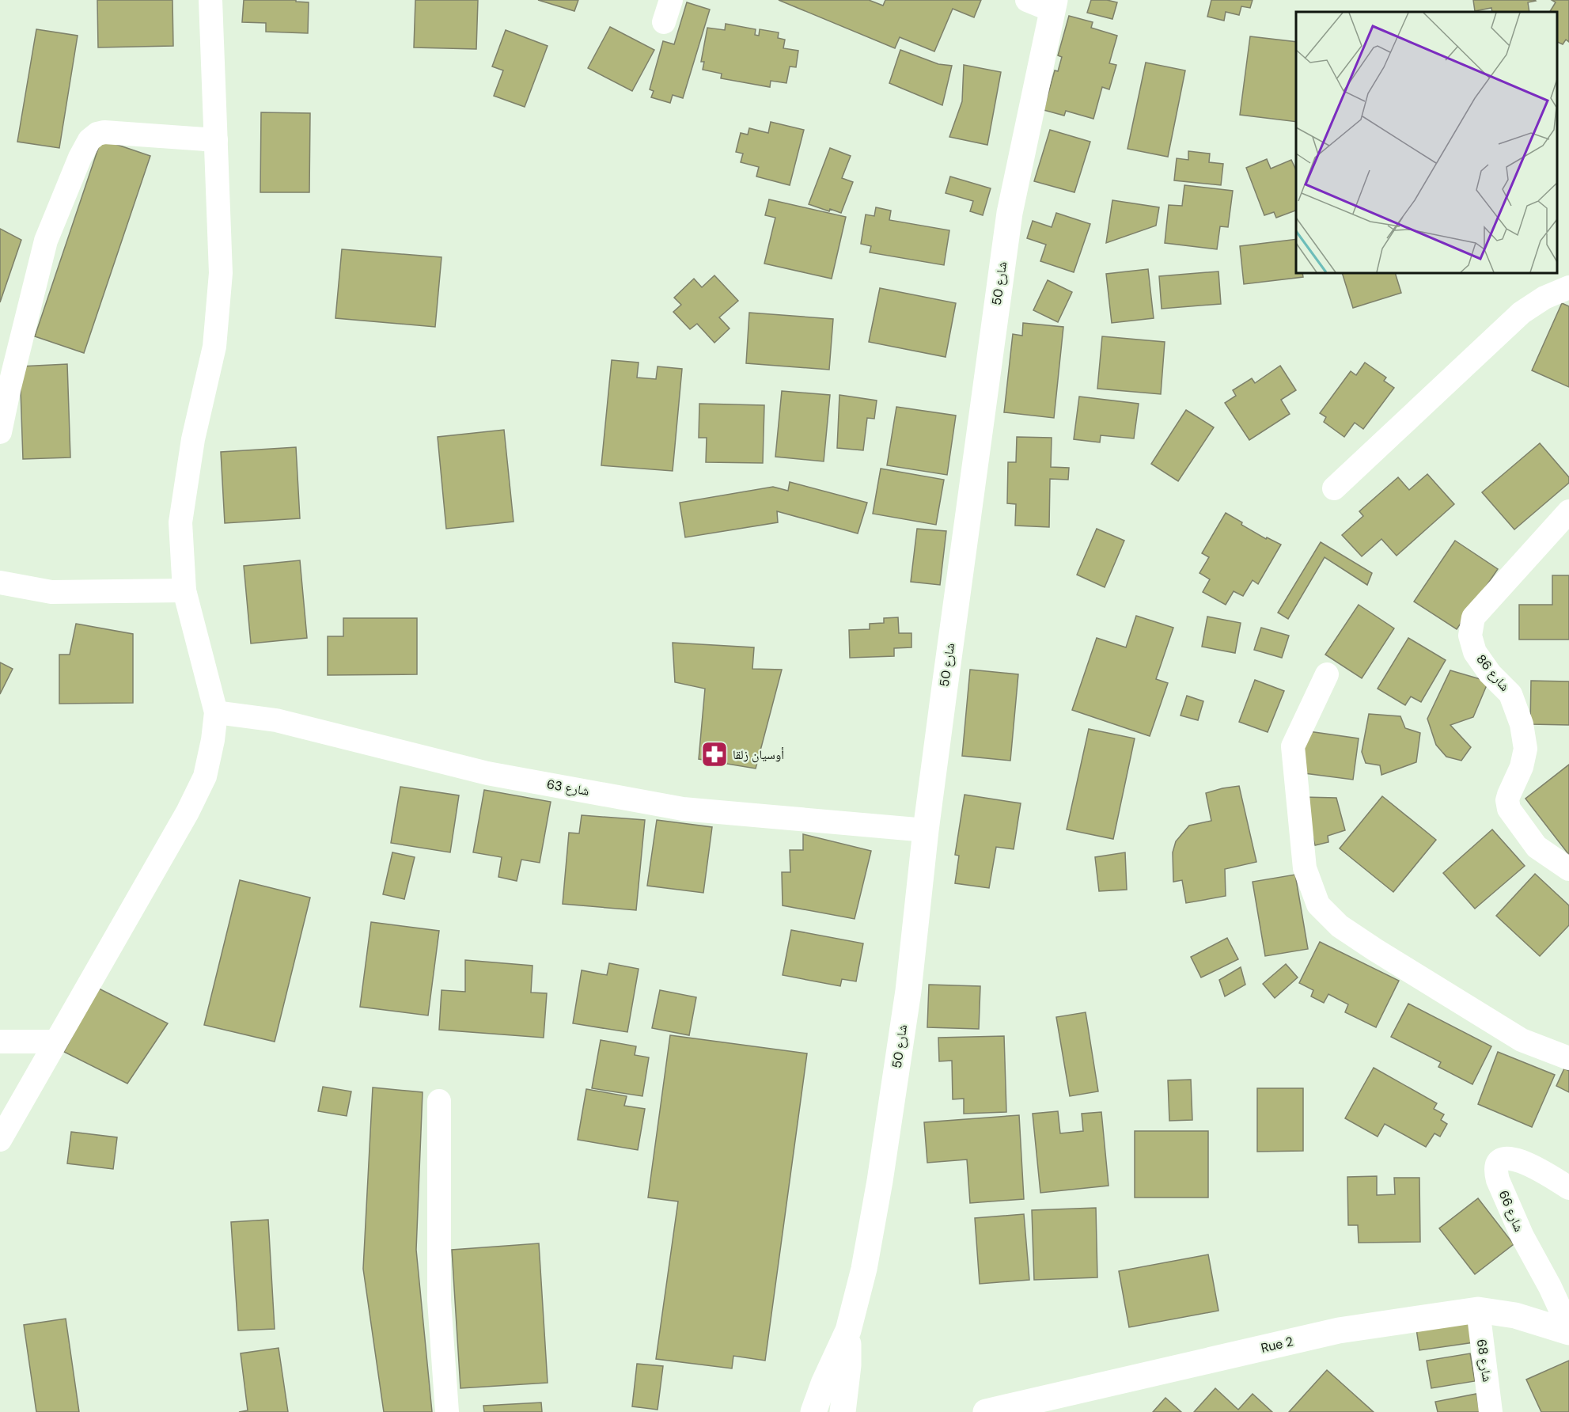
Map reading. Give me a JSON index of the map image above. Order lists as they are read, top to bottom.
{
  "streets": {
    "street": [
      "شارع 50",
      "شارع 86",
      "شارع 63",
      "شارع 66",
      "Rue 2",
      "شارع 68"
    ]
  },
  "crossings": [
    ["شارع 50", "شارع 63"],
    ["Rue 2", "شارع 68"]
  ],
  "places": {
    "pharmacy": ["أوسيان زلقا"]
  }
}
